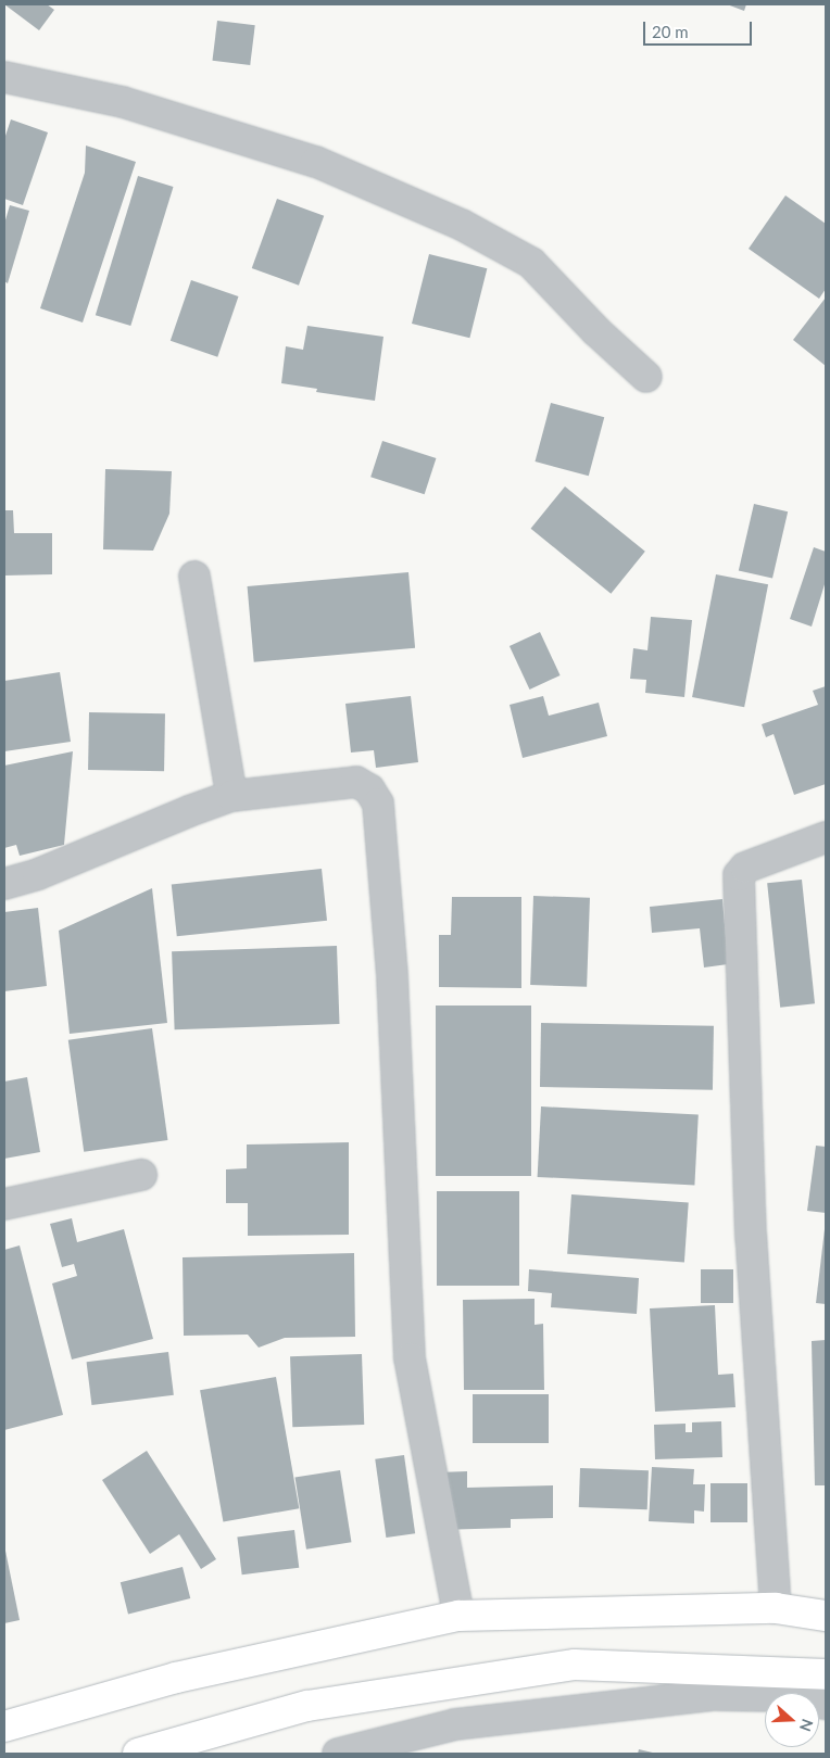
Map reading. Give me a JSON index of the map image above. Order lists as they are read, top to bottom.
{
  "scale_bar": "20 m",
  "north": "right"
}
